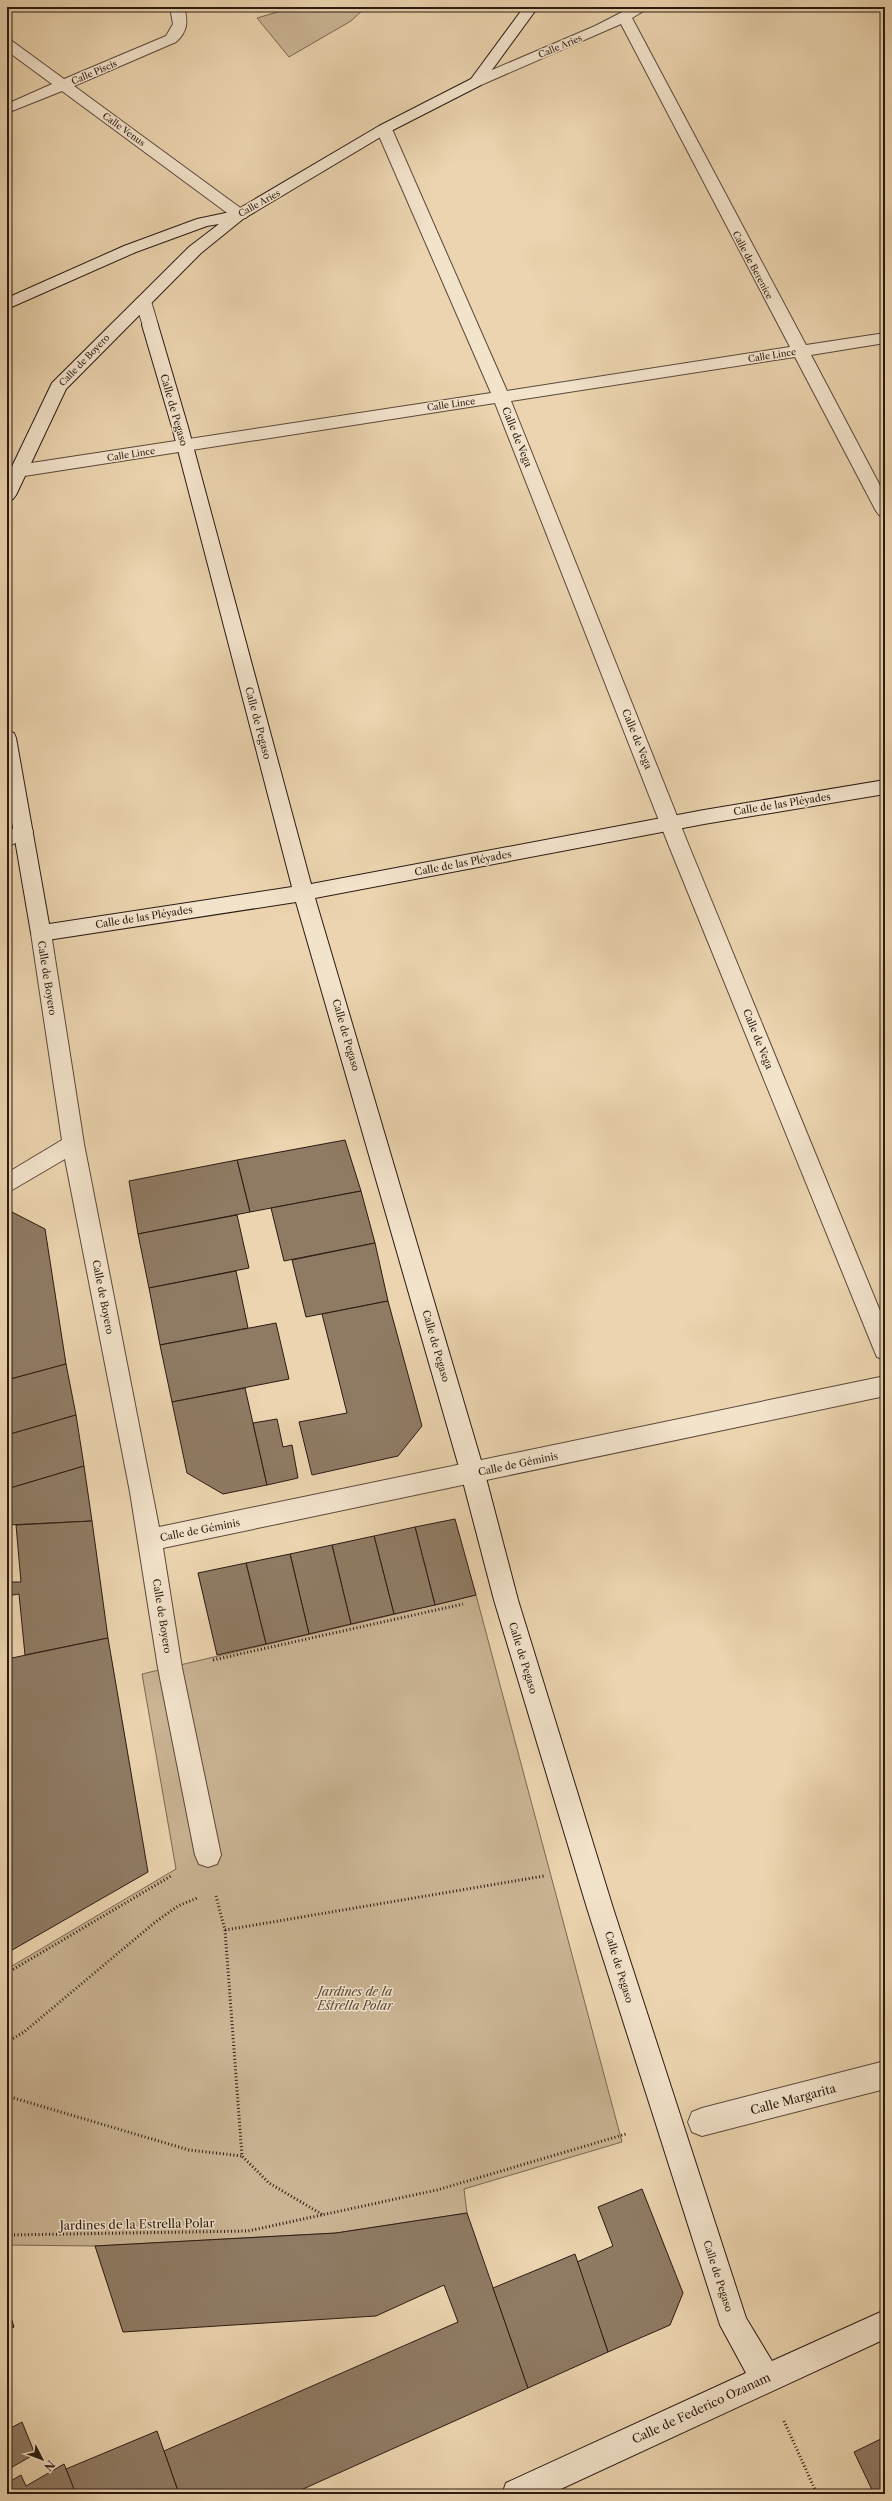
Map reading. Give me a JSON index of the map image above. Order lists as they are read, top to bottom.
{
  "streets": {
    "street": [
      "Calle Aries",
      "Calle Piscis",
      "Calle Venus",
      "Calle de Berenice",
      "Calle Lince",
      "Calle de Boyero",
      "Calle de Pegaso",
      "Calle de Vega",
      "Calle de las Pléyades",
      "Calle de Géminis",
      "Calle Margarita",
      "Calle de Federico Ozanam"
    ],
    "path": ["Jardines de la Estrella Polar"]
  },
  "crossings": [
    ["Calle Aries", "Calle Venus"],
    ["Calle Aries", "Calle de Berenice"],
    ["Calle Aries", "Calle de Boyero"],
    ["Calle Aries", "Calle de Vega"],
    ["Calle Piscis", "Calle Venus"],
    ["Calle Venus", "Calle de Boyero"],
    ["Calle de Berenice", "Calle Lince"],
    ["Calle Lince", "Calle de Boyero"],
    ["Calle Lince", "Calle de Pegaso"],
    ["Calle Lince", "Calle de Vega"],
    ["Calle de Boyero", "Calle de Pegaso"],
    ["Calle de Boyero", "Calle de las Pléyades"],
    ["Calle de Boyero", "Calle de Géminis"],
    ["Calle de Pegaso", "Calle de las Pléyades"],
    ["Calle de Pegaso", "Calle de Géminis"],
    ["Calle de Pegaso", "Calle de Federico Ozanam"],
    ["Calle de Vega", "Calle de las Pléyades"]
  ],
  "parks": ["Jardines de la Estrella Polar"],
  "north": "bottom right"
}
